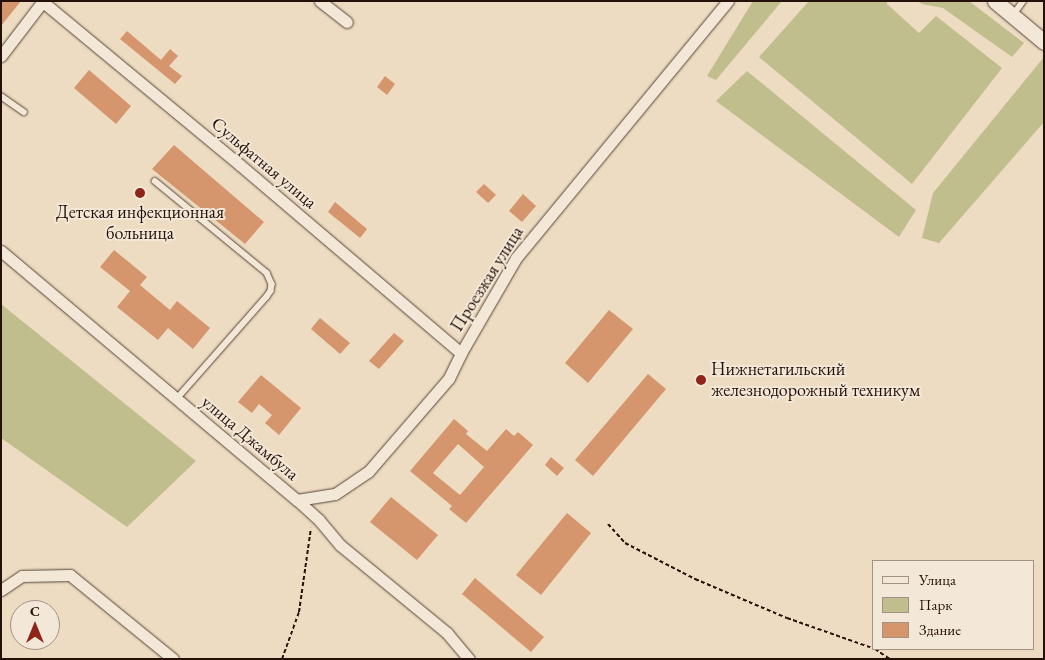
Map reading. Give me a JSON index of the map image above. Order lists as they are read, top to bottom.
{
  "streets": {
    "street": ["Сульфатная улица", "Проезжая улица", "улица Джамбула"]
  },
  "crossings": [
    ["Сульфатная улица", "Проезжая улица"],
    ["Проезжая улица", "улица Джамбула"]
  ],
  "places": ["Детская инфекционная больница", "Нижнетагильский железнодорожный техникум"],
  "legend": ["Улица", "Парк", "Здание"],
  "north": "top"
}
